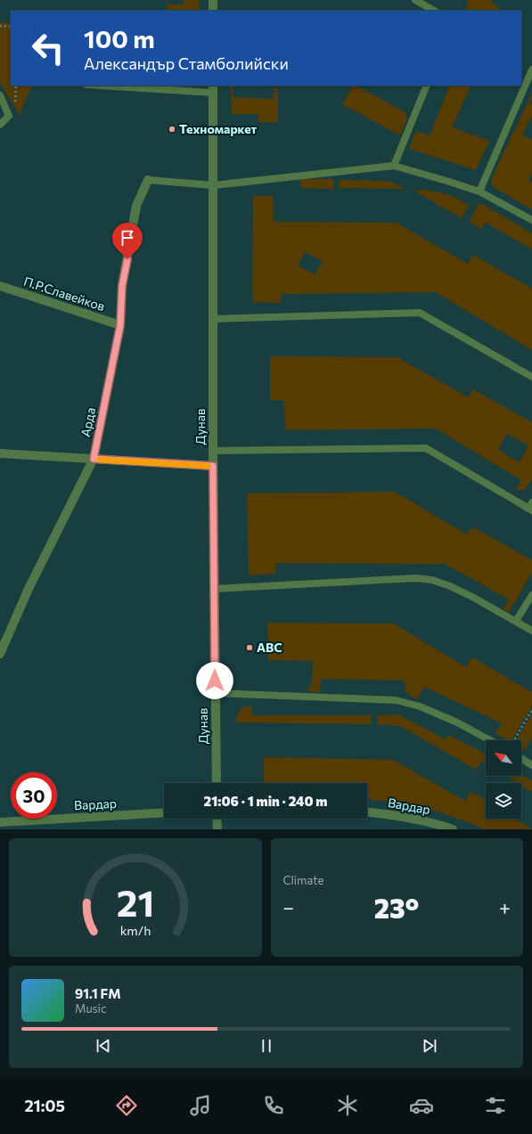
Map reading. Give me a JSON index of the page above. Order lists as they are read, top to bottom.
{
  "streets": {
    "street": [
      "П.Р.Славейков",
      "Арда",
      "Дунав",
      "Вардар"
    ]
  },
  "crossings": [
    ["П.Р.Славейков", "Арда"]
  ],
  "places": ["Техномаркет", "ABC"],
  "north": "top left",
  "page": {
    "turn": ["100 m", "Александър Стамболийски"],
    "limit": "30",
    "trip": "21:06 · 1 min · 240 m",
    "tile": "Climate",
    "heat": ["−", "23°", "+"],
    "song": ["91.1 FM", "Music"],
    "tabs": "21:05",
    "gauge": ["21", "km/h"]
  }
}
